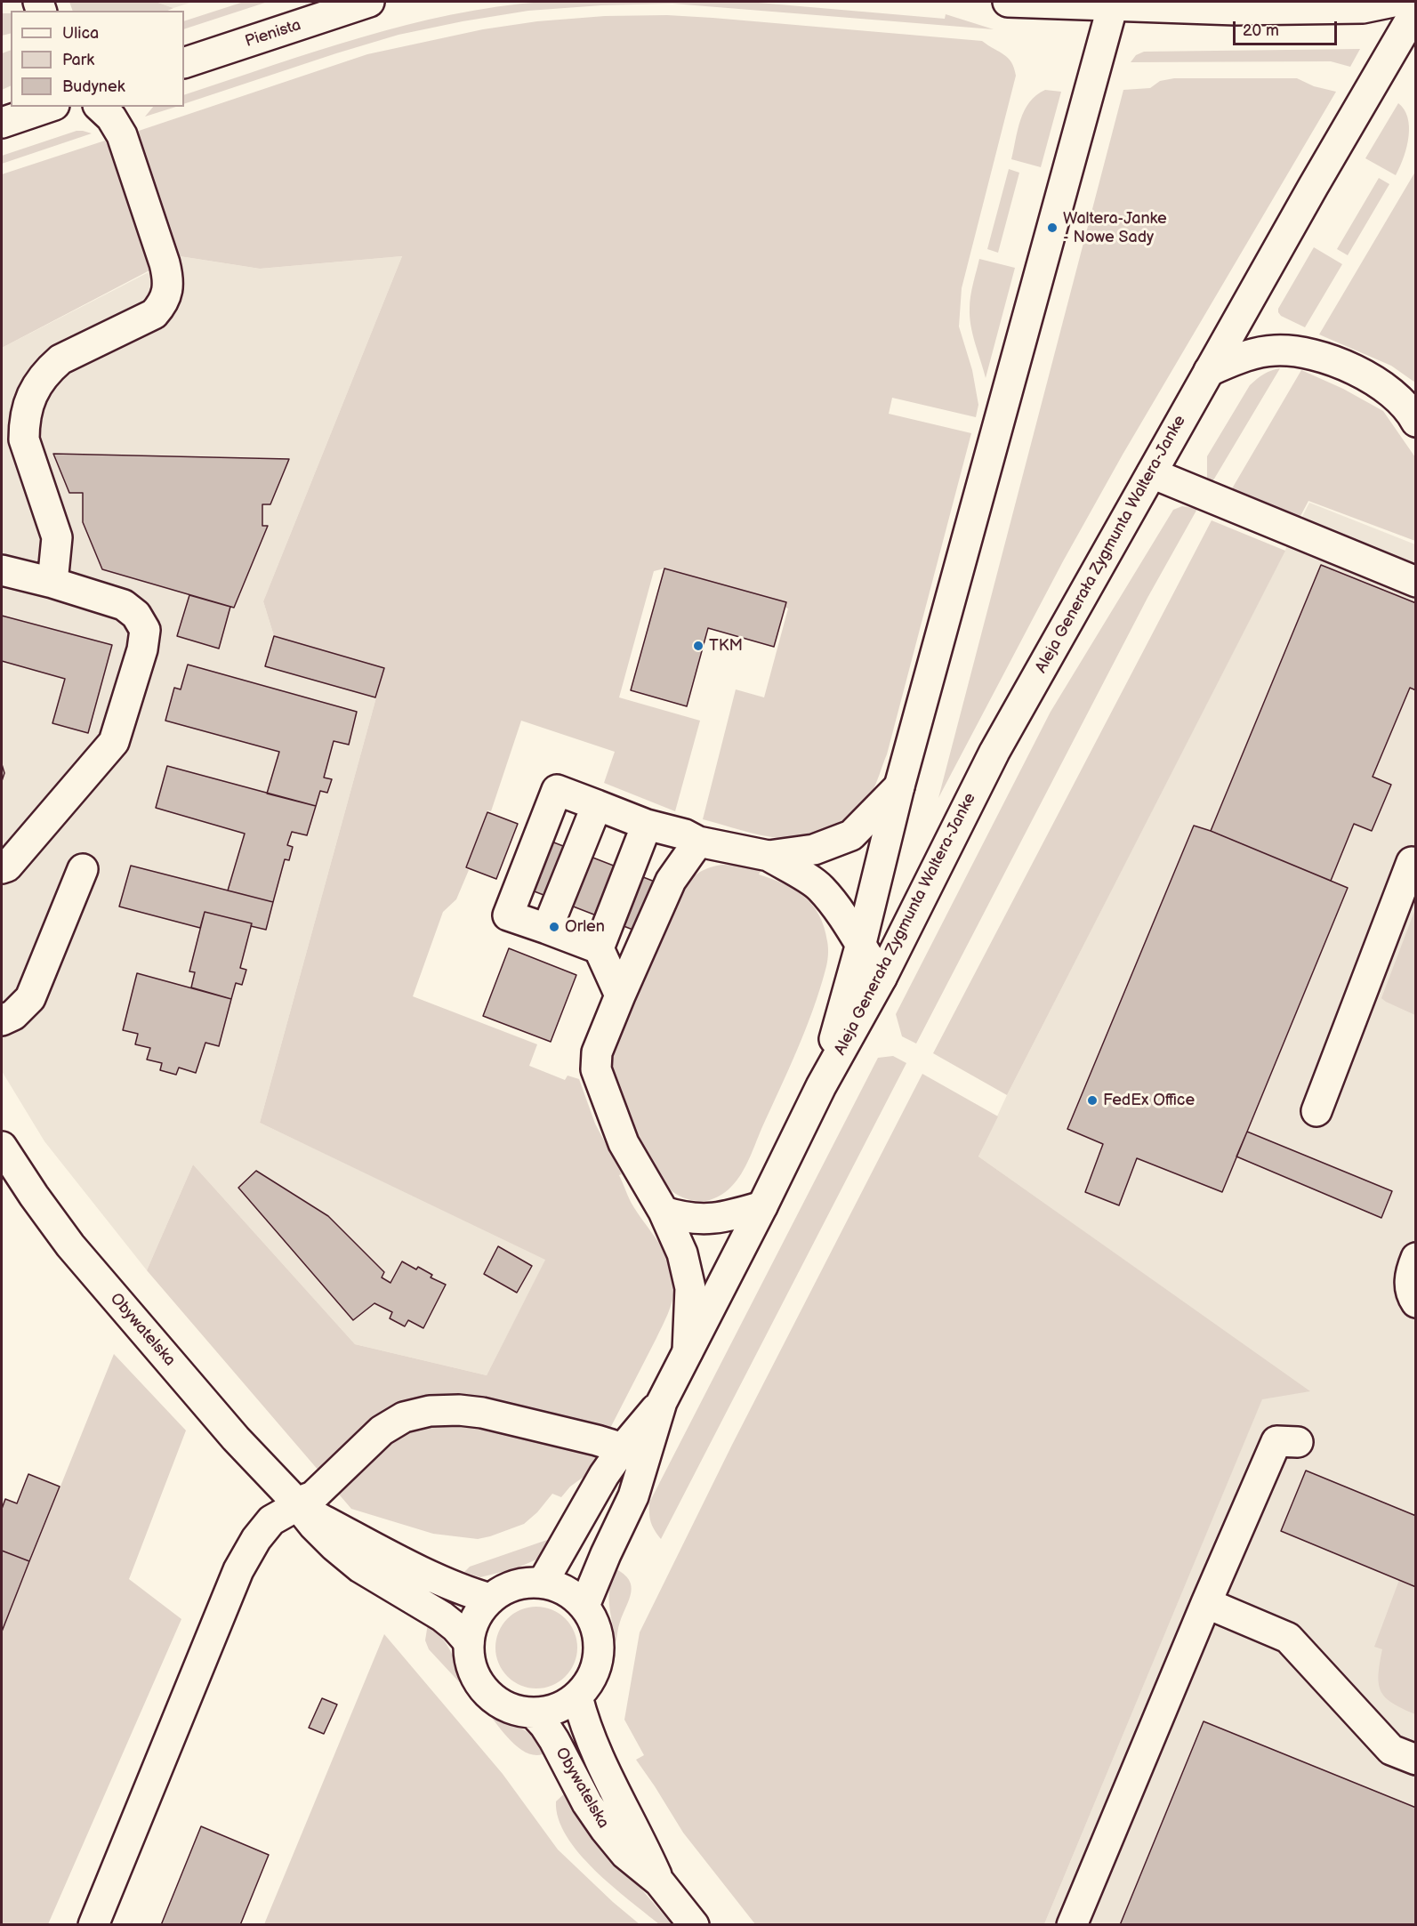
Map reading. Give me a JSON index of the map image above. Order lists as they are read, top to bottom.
{
  "streets": {
    "main road": ["Pienista", "Aleja Generała Zygmunta Waltera-Janke", "Obywatelska"]
  },
  "crossings": [
    ["Aleja Generała Zygmunta Waltera-Janke", "Obywatelska"]
  ],
  "places": [
    "Waltera-Janke - Nowe Sady",
    "TKM",
    "Orlen",
    "FedEx Office"
  ],
  "legend": ["Ulica", "Park", "Budynek"],
  "scale_bar": "20 m"
}
